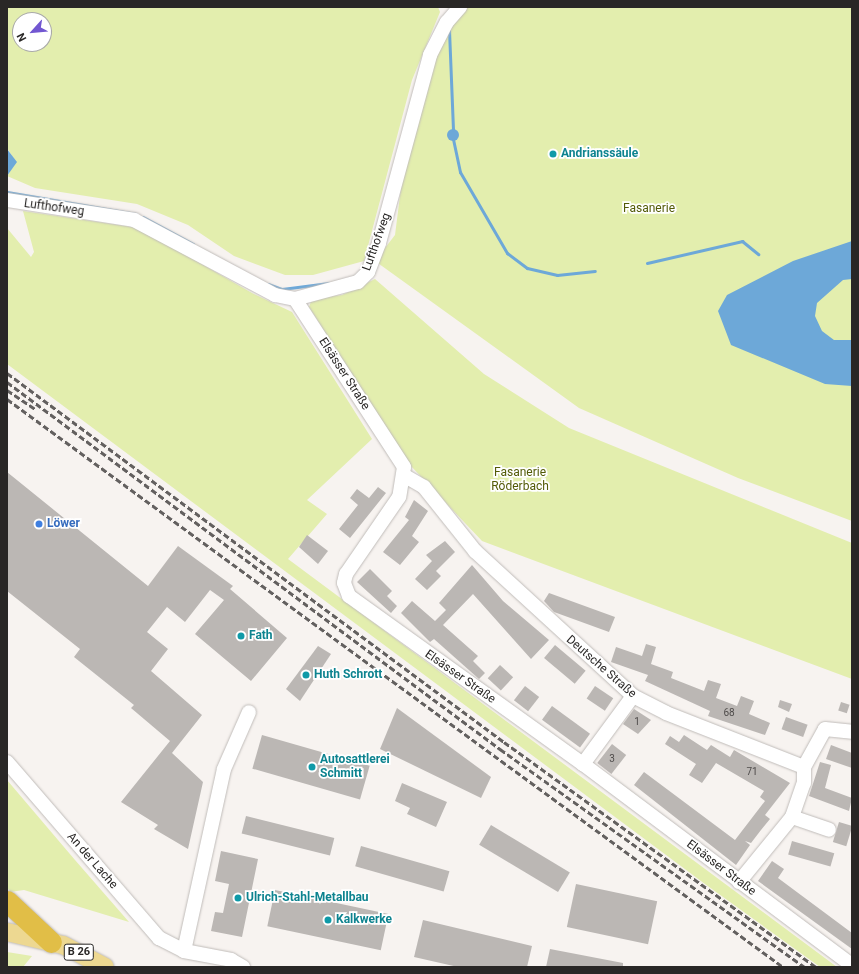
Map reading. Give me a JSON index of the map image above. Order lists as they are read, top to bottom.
{
  "streets": {
    "main road": ["B 26"],
    "street": [
      "Lufthofweg",
      "Elsässer Straße",
      "Deutsche Straße",
      "An der Lache"
    ]
  },
  "crossings": [
    ["Lufthofweg", "Elsässer Straße"],
    ["Elsässer Straße", "Deutsche Straße"]
  ],
  "parks": ["Fasanerie", "Fasanerie Röderbach"],
  "places": [
    "Andrianssäule",
    "Löwer",
    "Fath",
    "Huth Schrott",
    "Autosattlerei Schmitt",
    "Ulrich-Stahl-Metallbau",
    "Kalkwerke"
  ],
  "house_numbers": [
    "68",
    "1",
    "3",
    "71"
  ],
  "north": "bottom left"
}
